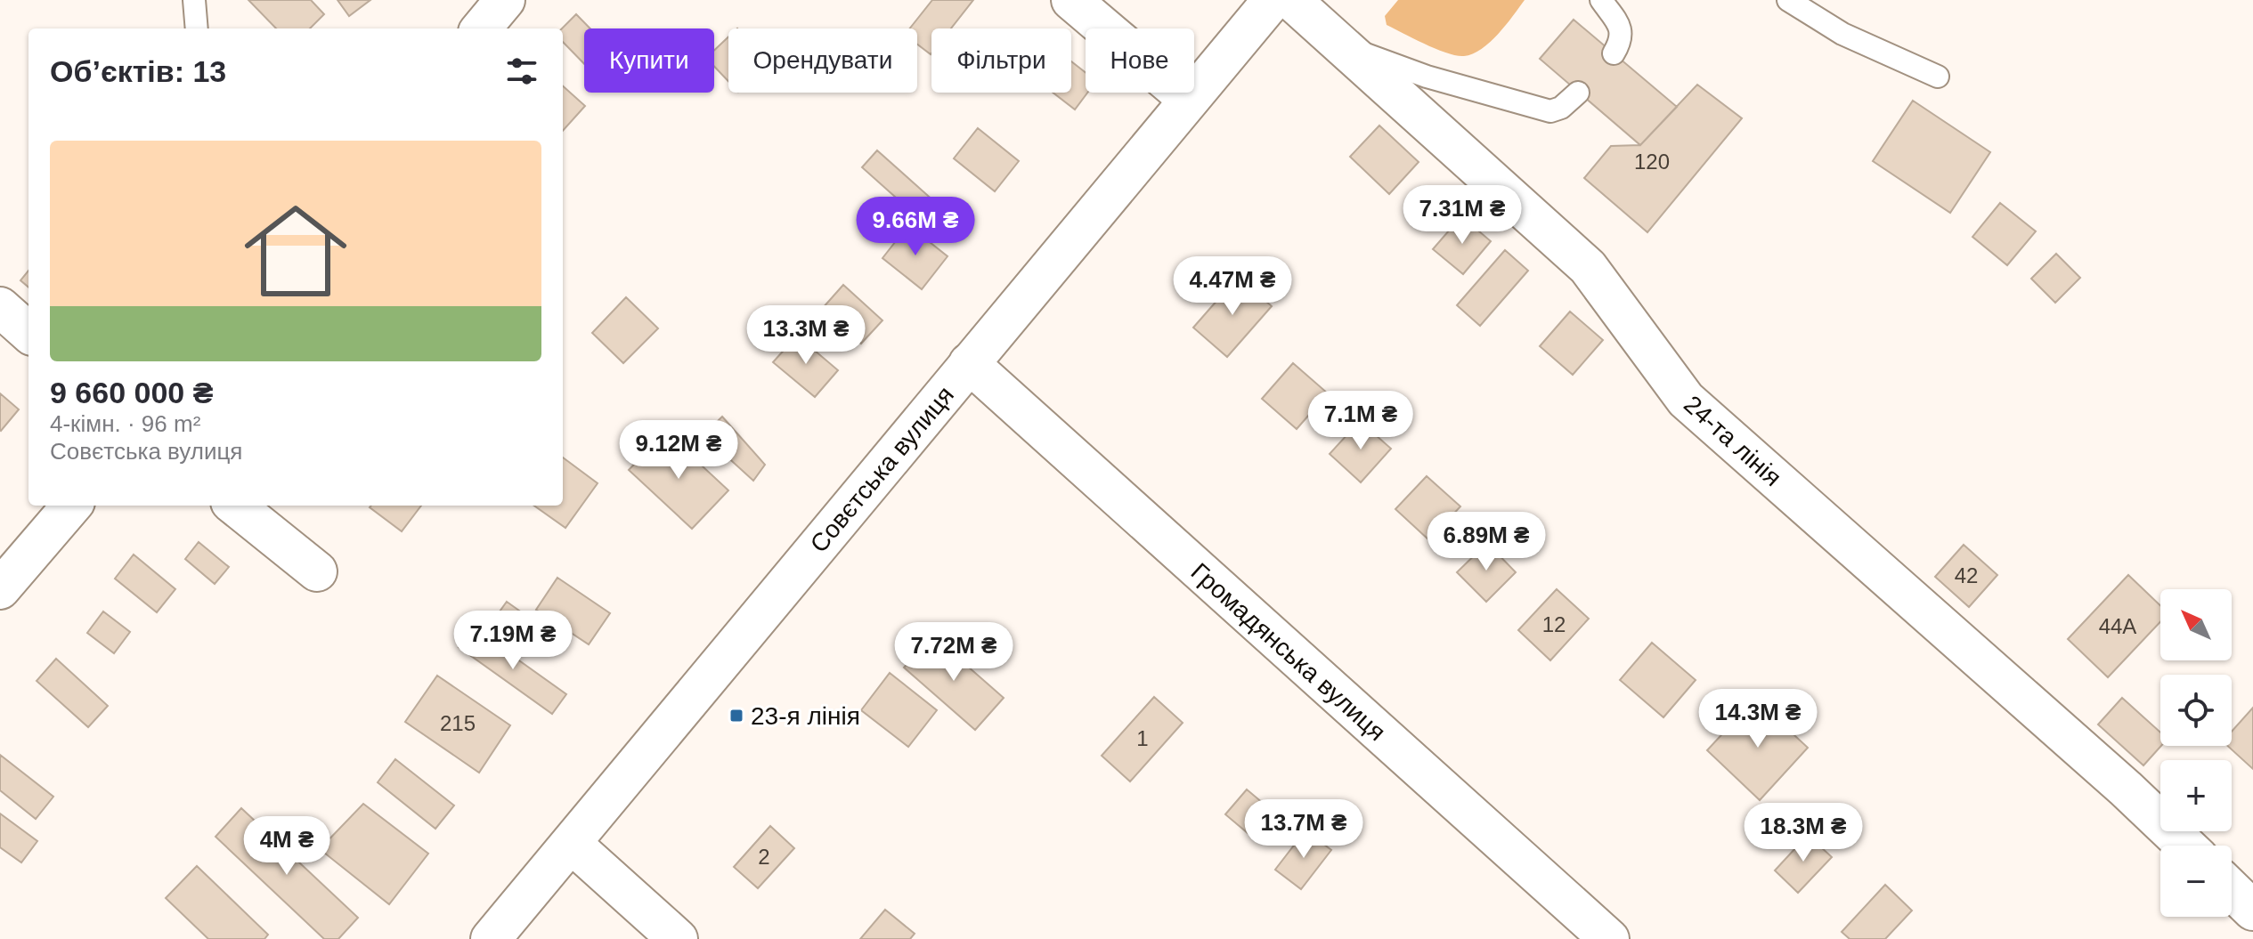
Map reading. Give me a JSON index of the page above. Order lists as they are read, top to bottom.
{
  "streets": {
    "street": ["24-та лінія", "Совєтська вулиця", "Громадянська вулиця"]
  },
  "crossings": [
    ["Совєтська вулиця", "Громадянська вулиця"]
  ],
  "places": {
    "transit": ["23-я лінія"]
  },
  "house_numbers": [
    "120",
    "42",
    "12",
    "44А",
    "215",
    "1",
    "2"
  ],
  "north": "top left",
  "page": {
    "chip": [
      "Купити",
      "Орендувати",
      "Фільтри",
      "Нове"
    ],
    "heading": "Об’єктів: 13",
    "list": [
      {
        "name": "9 660 000 ₴",
        "note": "4-кімн. · 96 m² · Совєтська вулиця"
      }
    ],
    "price": [
      "7.31M ₴",
      "9.66M ₴",
      "4.47M ₴",
      "13.3M ₴",
      "7.1M ₴",
      "9.12M ₴",
      "6.89M ₴",
      "7.19M ₴",
      "7.72M ₴",
      "14.3M ₴",
      "13.7M ₴",
      "18.3M ₴",
      "4M ₴"
    ],
    "map_buttons": ["+", "−"]
  }
}
